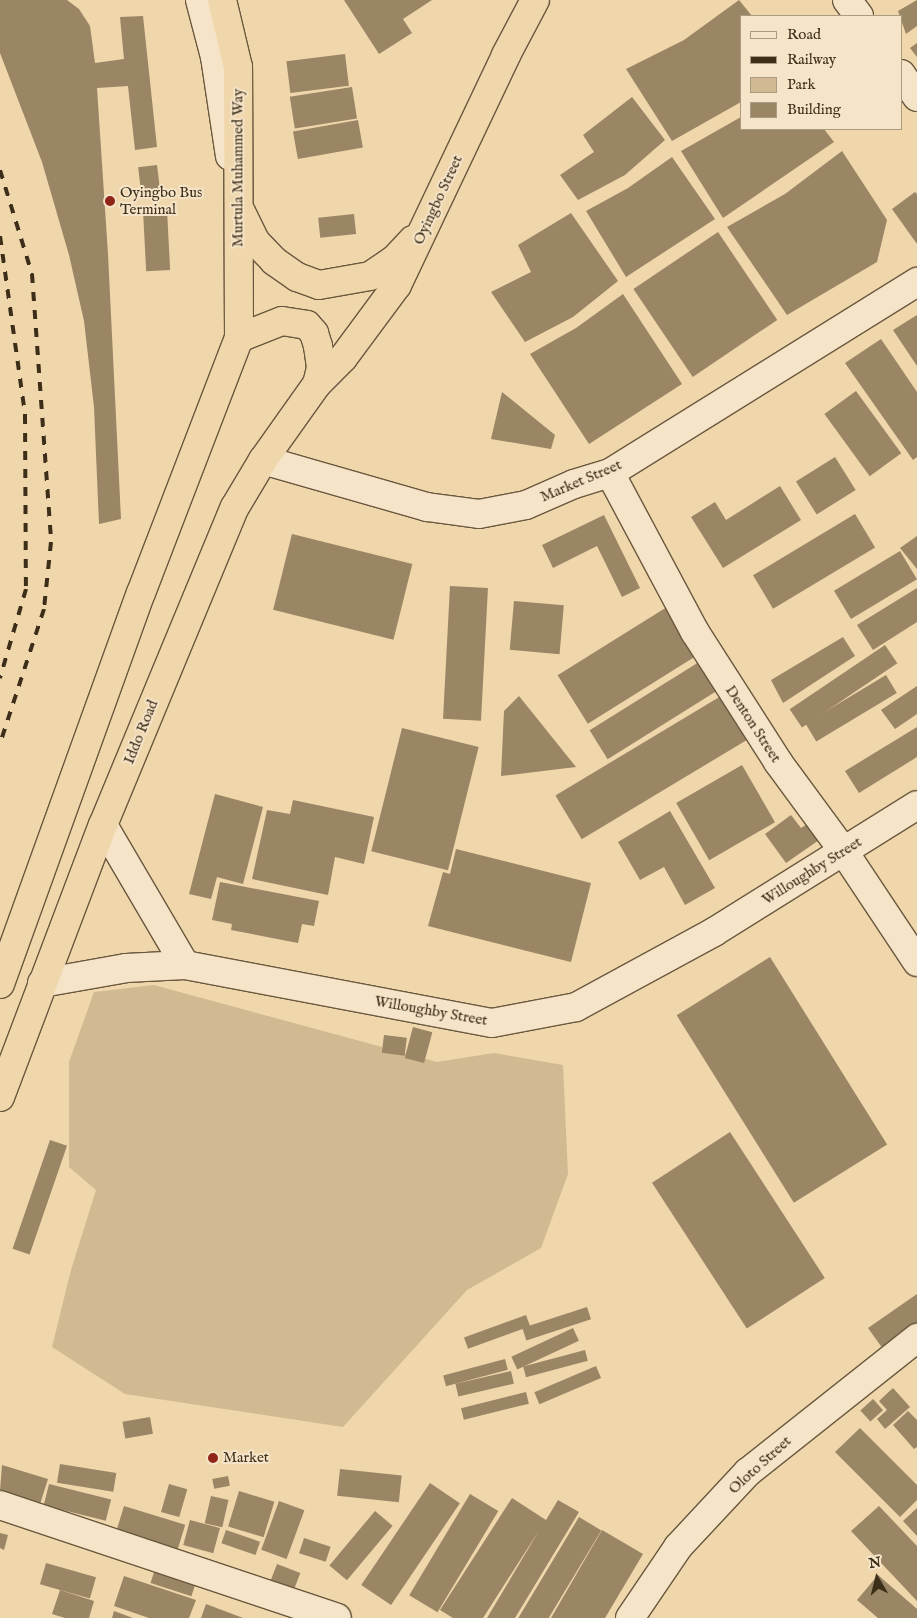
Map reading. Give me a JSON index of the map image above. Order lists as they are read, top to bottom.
{
  "streets": {
    "highway": ["Murtula Muhammed Way", "Oyingbo Street", "Iddo Road"],
    "street": [
      "Market Street",
      "Denton Street",
      "Willoughby Street",
      "Oloto Street"
    ]
  },
  "crossings": [
    ["Oyingbo Street", "Iddo Road"],
    ["Market Street", "Denton Street"],
    ["Market Street", "Iddo Road"],
    ["Denton Street", "Willoughby Street"],
    ["Iddo Road", "Willoughby Street"]
  ],
  "places": ["Oyingbo Bus Terminal", "Market"],
  "legend": [
    "Road",
    "Railway",
    "Park",
    "Building"
  ],
  "north": "top"
}
